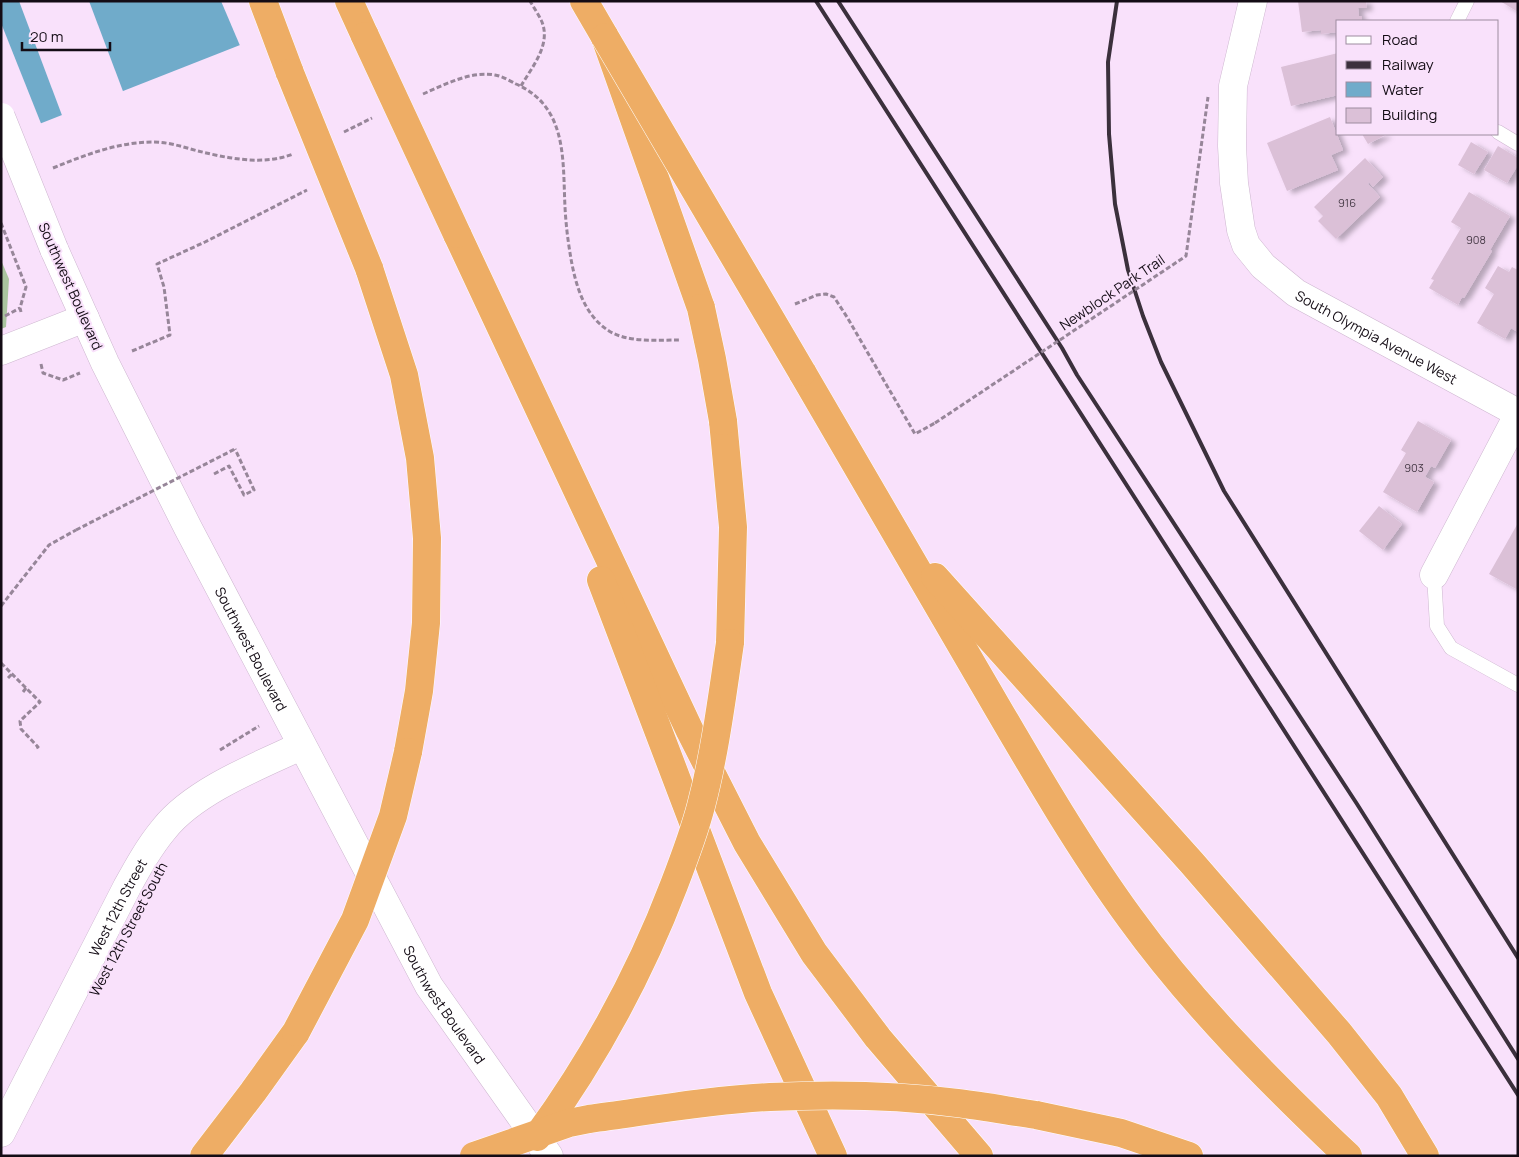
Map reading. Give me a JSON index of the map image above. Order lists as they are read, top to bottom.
{
  "streets": {
    "main road": ["Southwest Boulevard", "South Olympia Avenue West", "West 12th Street"],
    "path": ["Newblock Park Trail"]
  },
  "crossings": [
    ["Southwest Boulevard", "West 12th Street"]
  ],
  "house_numbers": ["916", "908", "903"],
  "legend": [
    "Road",
    "Railway",
    "Water",
    "Building"
  ],
  "scale_bar": "20 m"
}
